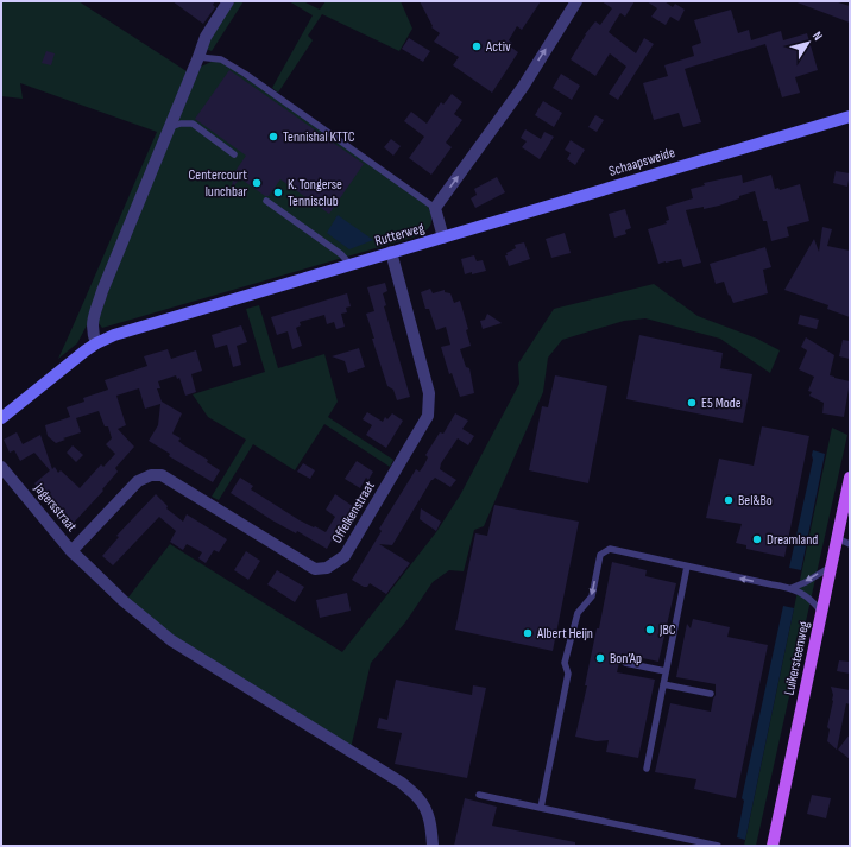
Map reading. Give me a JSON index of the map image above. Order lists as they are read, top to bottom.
{
  "streets": {
    "main road": ["Luikersteenweg"],
    "street": [
      "Schaapsweide",
      "Rutterweg",
      "Jagersstraat",
      "Offelkenstraat"
    ]
  },
  "crossings": [
    ["Schaapsweide", "Rutterweg"],
    ["Rutterweg", "Offelkenstraat"],
    ["Jagersstraat", "Offelkenstraat"]
  ],
  "places": [
    "Activ",
    "Tennishal KTTC",
    "Centercourt lunchbar",
    "K. Tongerse Tennisclub",
    "E5 Mode",
    "Bel&Bo",
    "Dreamland",
    "JBC",
    "Albert Heijn",
    "Bon’Ap"
  ],
  "north": "top right"
}
